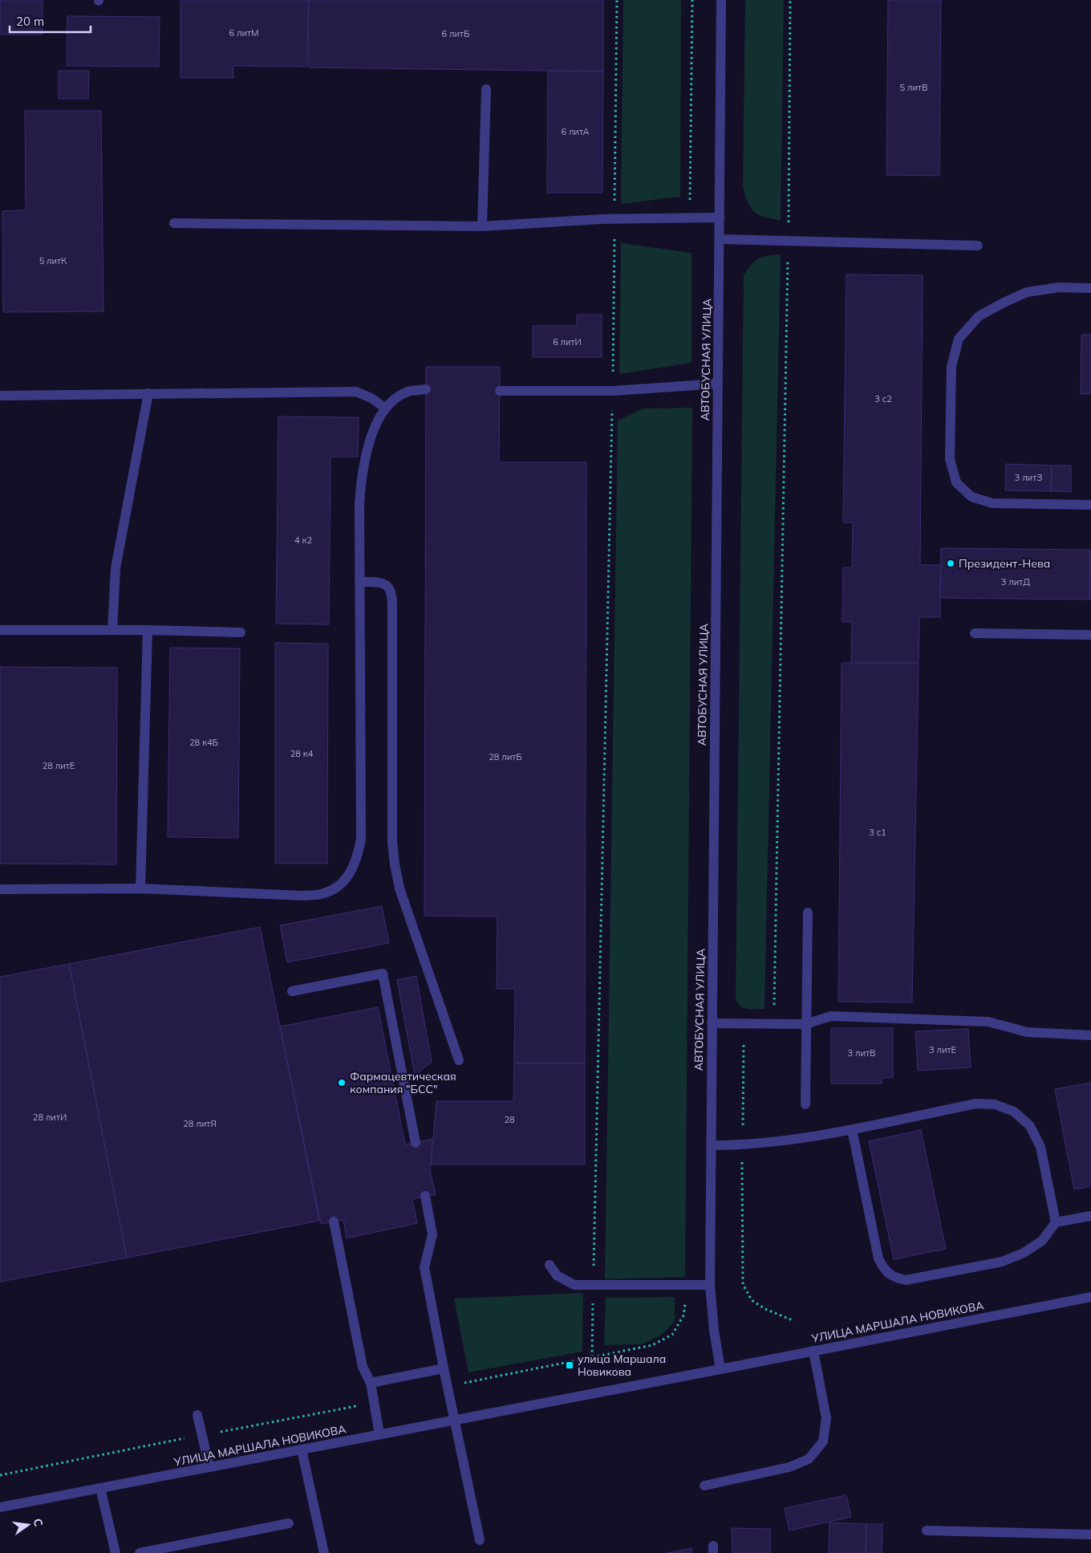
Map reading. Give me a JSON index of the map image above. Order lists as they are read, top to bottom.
{
  "streets": {
    "street": ["АВТОБУСНАЯ УЛИЦА", "УЛИЦА МАРШАЛА НОВИКОВА"]
  },
  "crossings": [
    ["АВТОБУСНАЯ УЛИЦА", "УЛИЦА МАРШАЛА НОВИКОВА"]
  ],
  "places": {
    "other": ["Президент-Нева", "Фармацевтическая компания \"БСС\""],
    "transit": ["улица Маршала Новикова"]
  },
  "house_numbers": [
    "6 литМ",
    "6 литБ",
    "5 литВ",
    "6 литА",
    "5 литК",
    "6 литИ",
    "3 с2",
    "3 литЗ",
    "4 к2",
    "3 литД",
    "28 к4Б",
    "28 к4",
    "28 литБ",
    "28 литЕ",
    "3 с1",
    "3 литЕ",
    "3 литВ",
    "28 литИ",
    "28",
    "28 литЯ"
  ],
  "scale_bar": "20 m",
  "north": "right"
}
